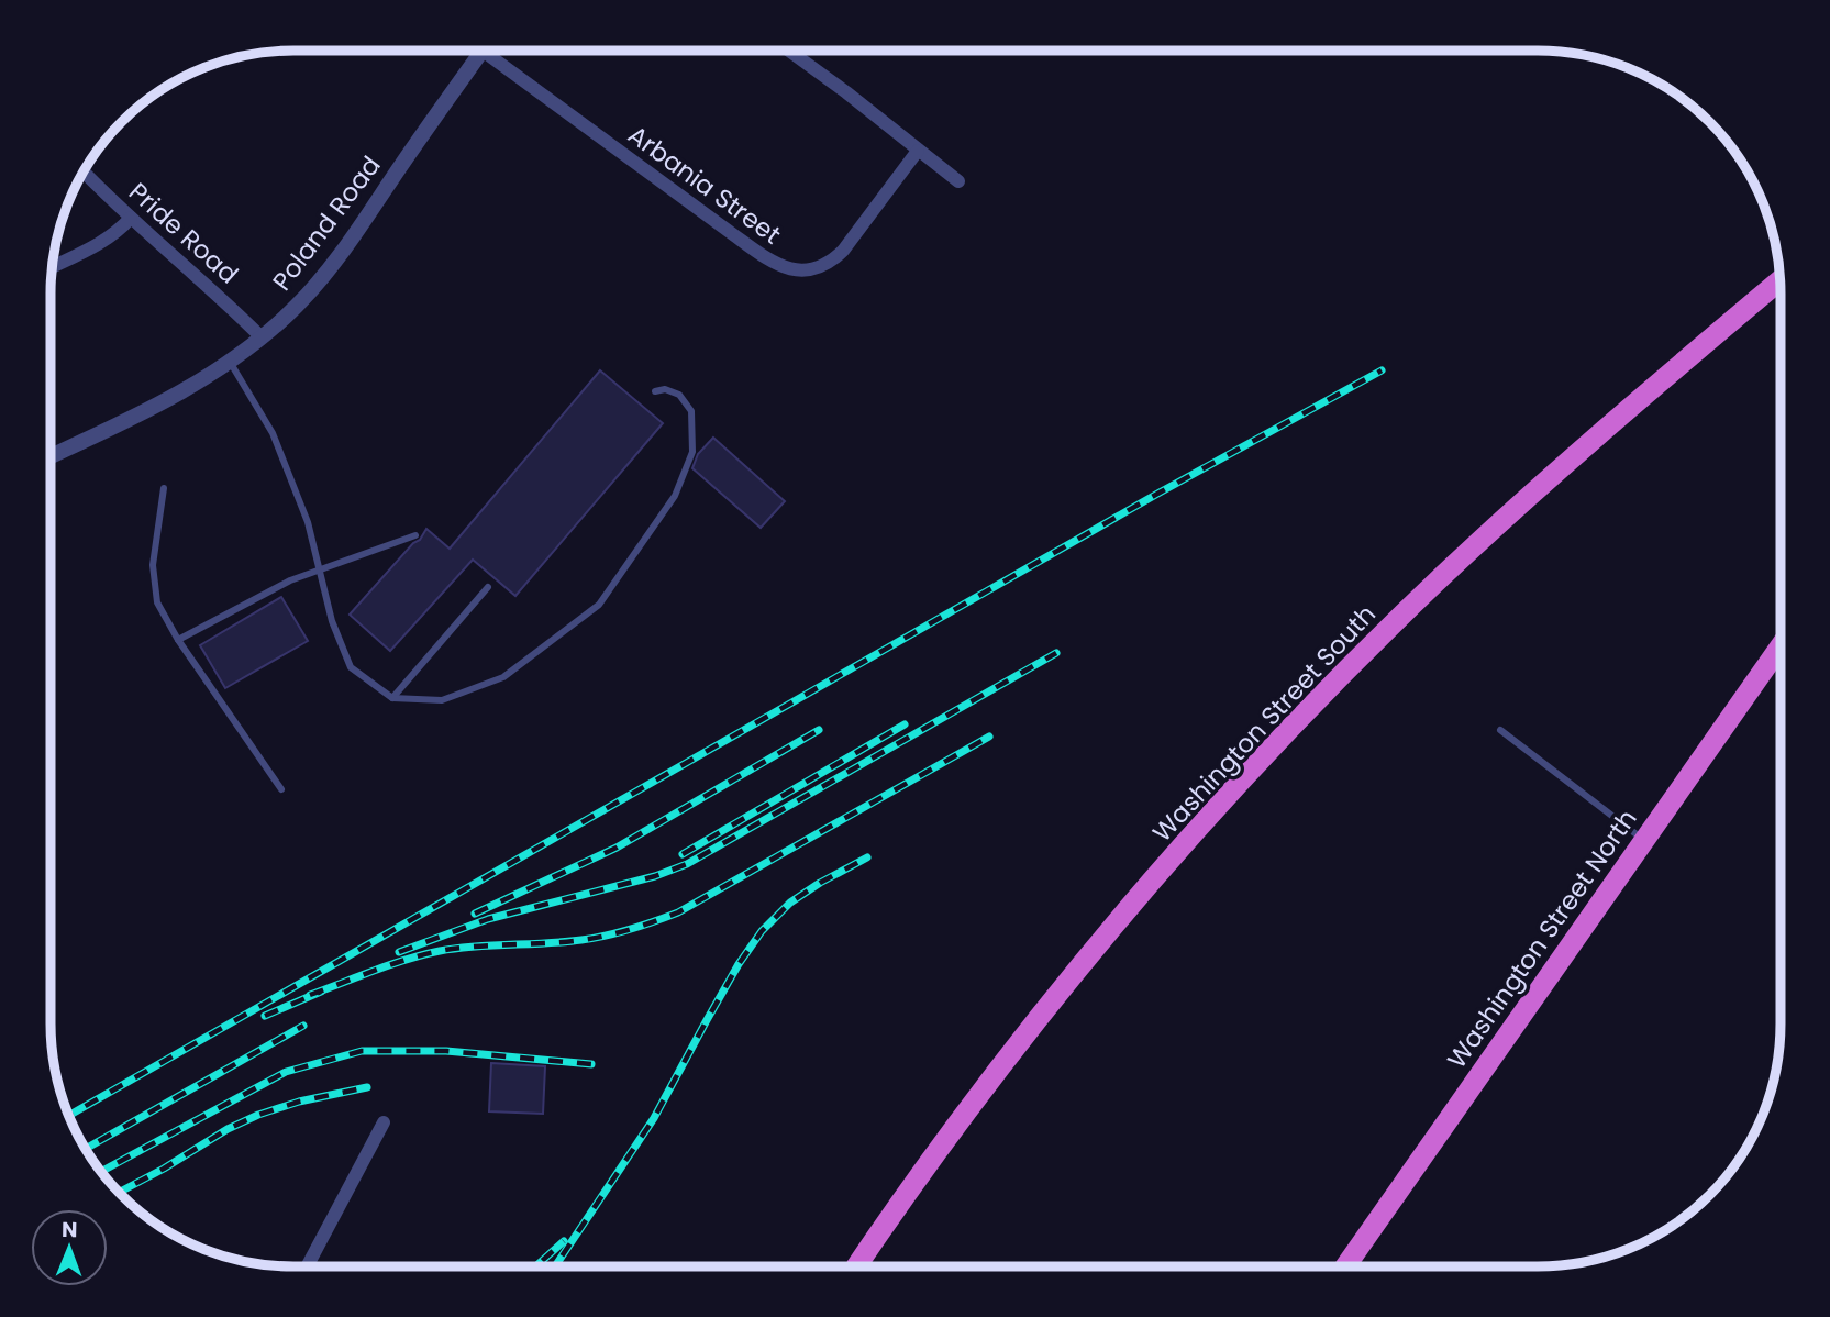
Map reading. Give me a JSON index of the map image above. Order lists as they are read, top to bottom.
{
  "streets": {
    "highway": ["Washington Street South", "Washington Street North"],
    "street": ["Arbania Street", "Poland Road", "Pride Road"]
  },
  "crossings": [
    ["Poland Road", "Pride Road"]
  ],
  "north": "top"
}
